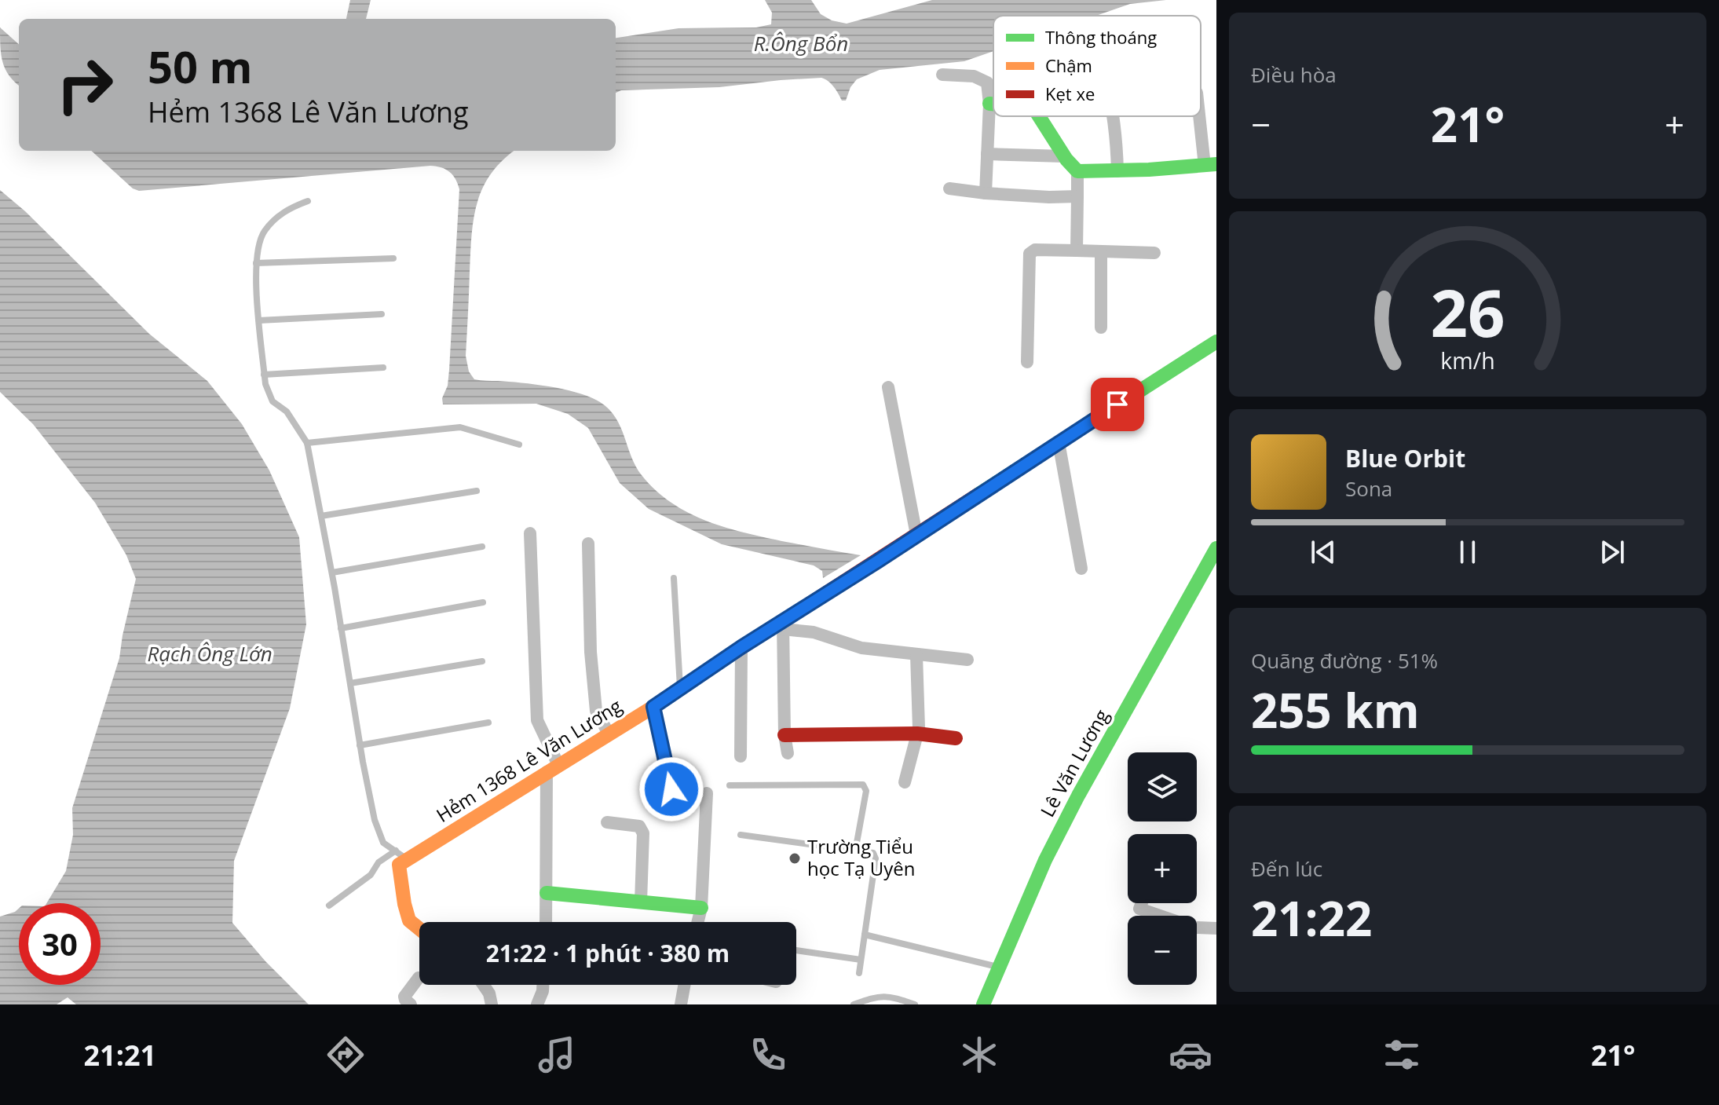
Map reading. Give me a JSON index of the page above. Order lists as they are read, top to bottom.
{
  "streets": {
    "street": ["Hẻm 1368 Lê Văn Lương", "Lê Văn Lương"]
  },
  "water": ["R.Ông Bổn", "Rạch Ông Lớn"],
  "places": ["Trường Tiểu học Tạ Uyên"],
  "legend": ["Thông thoáng", "Chậm", "Kẹt xe"],
  "page": {
    "tile": [
      "Điều hòa",
      ["Quãng đường · 51%", "255 km"],
      ["Đến lúc", "21:22"]
    ],
    "turn": ["50 m", "Hẻm 1368 Lê Văn Lương"],
    "heat": ["−", "21°", "+"],
    "song": ["Blue Orbit", "Sona"],
    "map_buttons": ["+", "−"],
    "limit": "30",
    "trip": "21:22 · 1 phút · 380 m",
    "tabs": ["21:21", "21°"],
    "gauge": ["26", "km/h"]
  }
}
